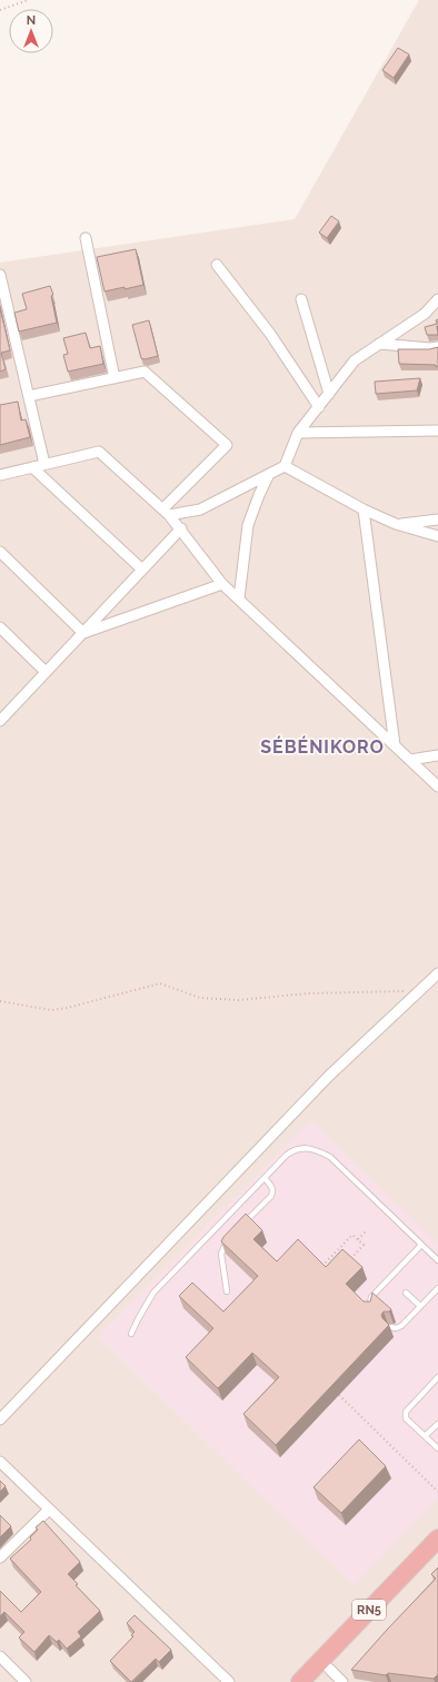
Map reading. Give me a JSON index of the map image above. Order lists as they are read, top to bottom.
{
  "streets": {
    "highway": ["RN5"]
  },
  "districts": ["SÉBÉNIKORO"],
  "north": "top"
}
